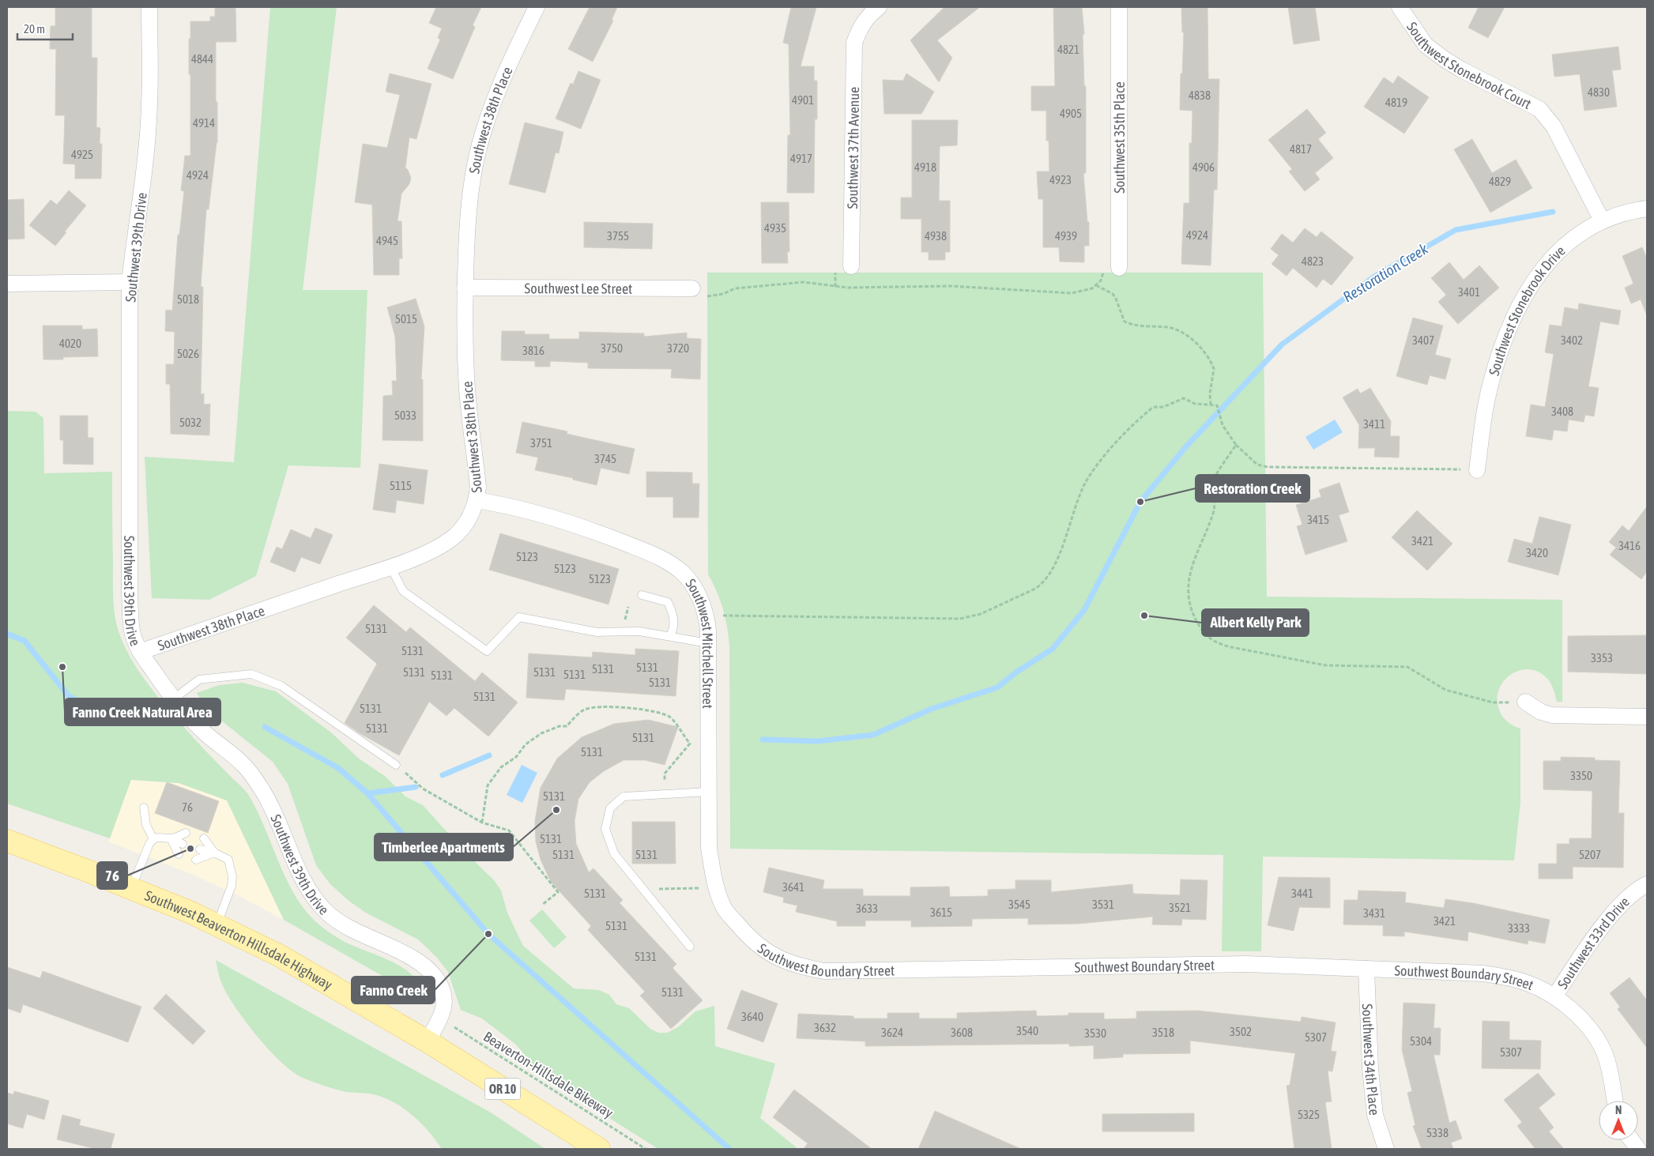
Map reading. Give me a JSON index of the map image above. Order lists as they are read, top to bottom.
{
  "streets": {
    "main road": ["Southwest Beaverton Hillsdale Highway", "OR 10"],
    "street": [
      "Southwest Stonebrook Court",
      "Southwest 38th Place",
      "Southwest 35th Place",
      "Southwest 37th Avenue",
      "Southwest 39th Drive",
      "Southwest Lee Street",
      "Southwest Stonebrook Drive",
      "Southwest Mitchell Street",
      "Southwest 33rd Drive",
      "Southwest Boundary Street",
      "Southwest 34th Place"
    ],
    "path": ["Beaverton-Hillsdale Bikeway"]
  },
  "crossings": [
    ["Southwest Stonebrook Court", "Southwest Stonebrook Drive"],
    ["Southwest 38th Place", "Southwest 39th Drive"],
    ["Southwest 38th Place", "Southwest Lee Street"],
    ["Southwest 38th Place", "Southwest Mitchell Street"],
    ["Southwest 39th Drive", "Southwest Beaverton Hillsdale Highway"],
    ["Southwest 39th Drive", "Beaverton-Hillsdale Bikeway"],
    ["Southwest Mitchell Street", "Southwest Boundary Street"],
    ["Southwest 33rd Drive", "Southwest Boundary Street"],
    ["Southwest Boundary Street", "Southwest 34th Place"]
  ],
  "water": ["Restoration Creek"],
  "places": [
    "Restoration Creek",
    "Albert Kelly Park",
    "Fanno Creek Natural Area",
    "Timberlee Apartments",
    "76",
    "Fanno Creek"
  ],
  "house_numbers": [
    "4821",
    "4844",
    "4830",
    "4838",
    "4901",
    "4819",
    "4905",
    "4914",
    "4817",
    "4925",
    "4917",
    "4918",
    "4906",
    "4924",
    "4923",
    "4829",
    "4935",
    "4924",
    "3755",
    "4938",
    "4939",
    "4945",
    "4823",
    "3401",
    "5018",
    "5015",
    "3407",
    "3402",
    "4020",
    "3750",
    "3720",
    "3816",
    "5026",
    "3408",
    "5033",
    "5032",
    "3411",
    "3751",
    "3745",
    "5115",
    "3415",
    "3421",
    "3416",
    "3420",
    "5123",
    "5123",
    "5123",
    "5131",
    "5131",
    "3353",
    "5131",
    "5131",
    "5131",
    "5131",
    "5131",
    "5131",
    "5131",
    "5131",
    "5131",
    "5131",
    "5131",
    "5131",
    "3350",
    "5131",
    "76",
    "5131",
    "5131",
    "5131",
    "5207",
    "3641",
    "5131",
    "3441",
    "3545",
    "3531",
    "3521",
    "3633",
    "3615",
    "3431",
    "3421",
    "5131",
    "3333",
    "5131",
    "5131",
    "3640",
    "3632",
    "3540",
    "3502",
    "3624",
    "3608",
    "3518",
    "3530",
    "5307",
    "5304",
    "5307",
    "5325",
    "5338"
  ],
  "scale_bar": "20 m",
  "north": "top"
}
